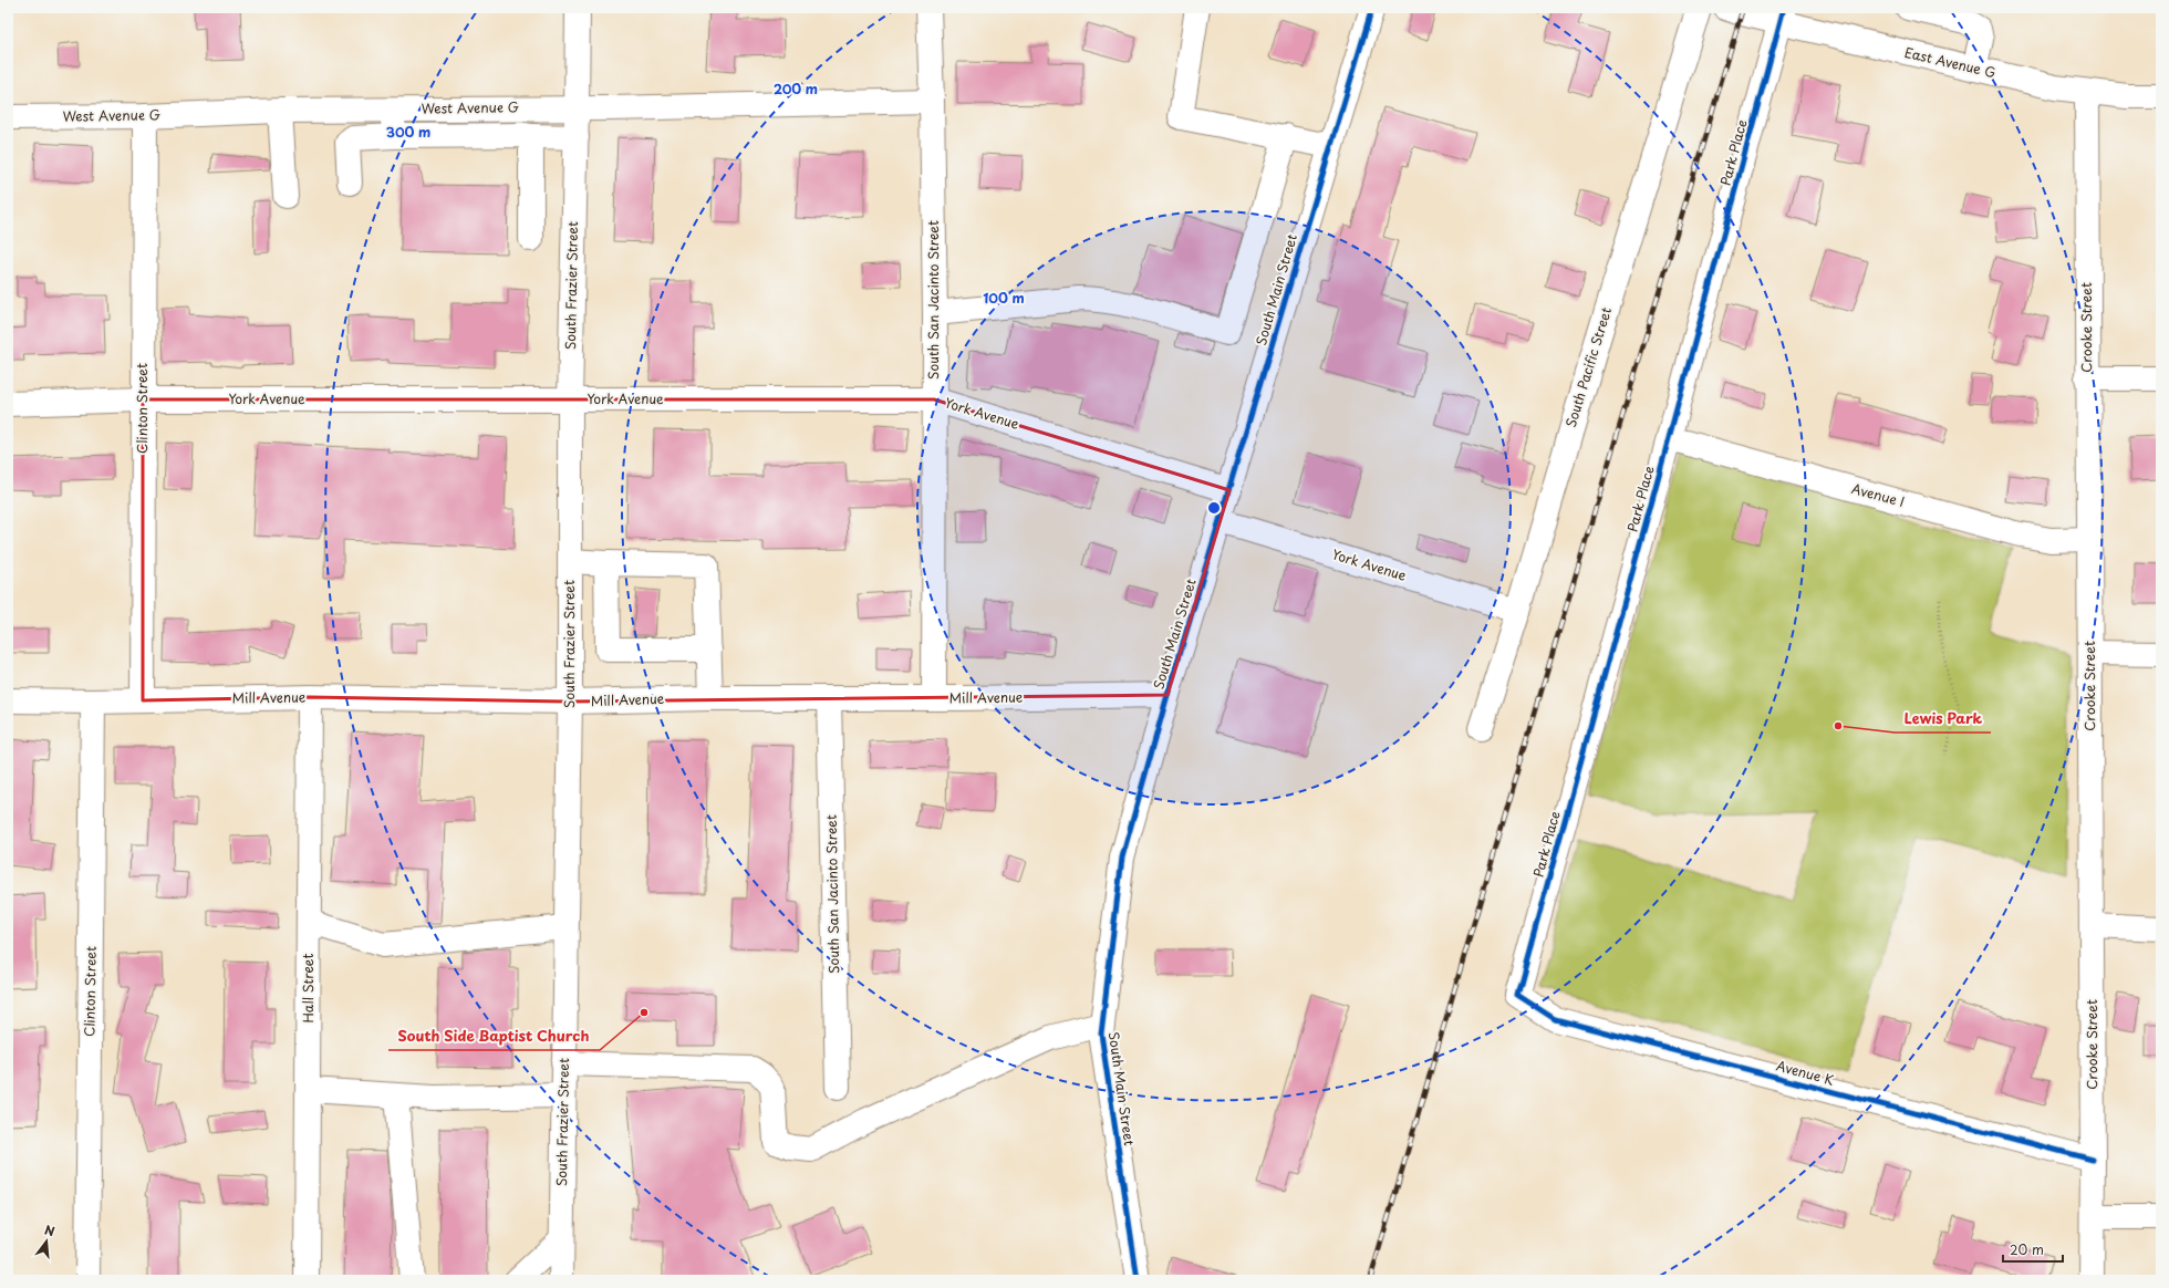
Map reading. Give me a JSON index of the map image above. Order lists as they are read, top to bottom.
{
  "streets": {
    "street": [
      "East Avenue G",
      "West Avenue G",
      "Park Place",
      "South Frazier Street",
      "South Main Street",
      "South San Jacinto Street",
      "Crooke Street",
      "South Pacific Street",
      "York Avenue",
      "Clinton Street",
      "Avenue I",
      "Mill Avenue",
      "Hall Street",
      "Avenue K"
    ]
  },
  "crossings": [
    ["East Avenue G", "Park Place"],
    ["East Avenue G", "Crooke Street"],
    ["West Avenue G", "South Frazier Street"],
    ["West Avenue G", "South San Jacinto Street"],
    ["West Avenue G", "Clinton Street"],
    ["Park Place", "Avenue I"],
    ["Park Place", "Avenue K"],
    ["South Frazier Street", "York Avenue"],
    ["South Frazier Street", "Mill Avenue"],
    ["South Main Street", "York Avenue"],
    ["South Main Street", "Mill Avenue"],
    ["South San Jacinto Street", "York Avenue"],
    ["South San Jacinto Street", "Mill Avenue"],
    ["Crooke Street", "Avenue I"],
    ["Crooke Street", "Avenue K"],
    ["South Pacific Street", "York Avenue"],
    ["York Avenue", "Clinton Street"],
    ["Clinton Street", "Mill Avenue"],
    ["Mill Avenue", "Hall Street"]
  ],
  "places": ["Lewis Park", "South Side Baptist Church"],
  "scale_bar": "20 m",
  "north": "top",
  "rings": ["200 m", "300 m", "100 m"]
}
